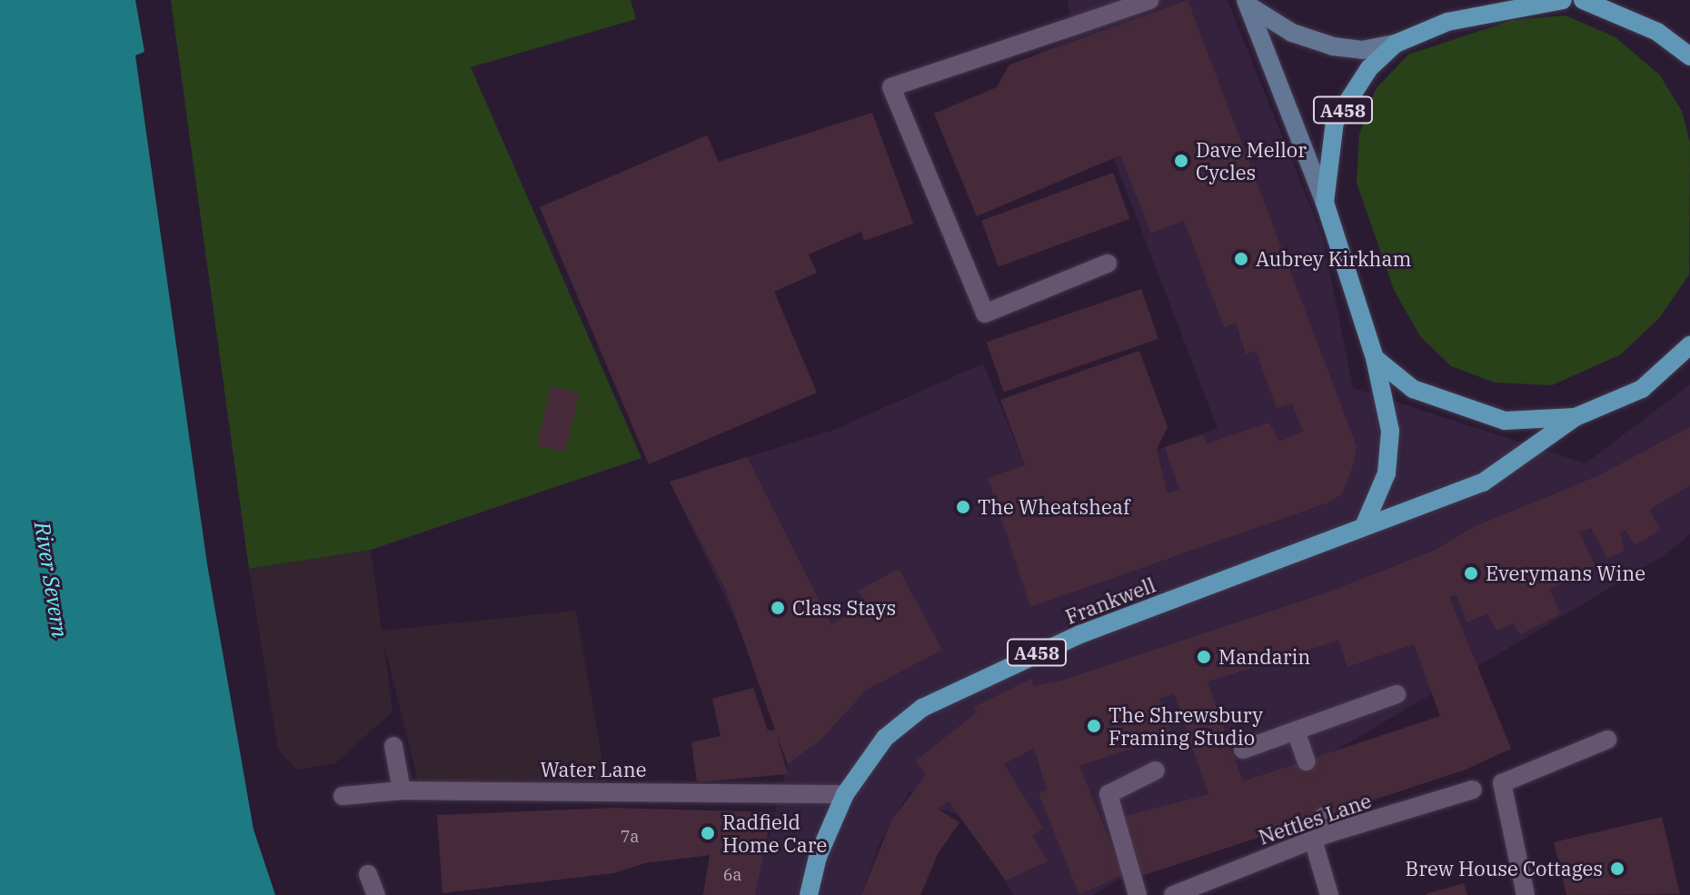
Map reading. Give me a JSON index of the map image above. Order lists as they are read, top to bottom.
{
  "streets": {
    "main road": ["A458", "Frankwell"],
    "street": ["Water Lane", "Nettles Lane"]
  },
  "crossings": [
    ["A458", "Frankwell"],
    ["Frankwell", "Water Lane"]
  ],
  "water": ["River Severn"],
  "places": [
    "Dave Mellor Cycles",
    "Aubrey Kirkham",
    "The Wheatsheaf",
    "Everymans Wine",
    "Class Stays",
    "Mandarin",
    "The Shrewsbury Framing Studio",
    "Radfield Home Care",
    "Brew House Cottages"
  ],
  "house_numbers": ["7a", "6a"]
}
